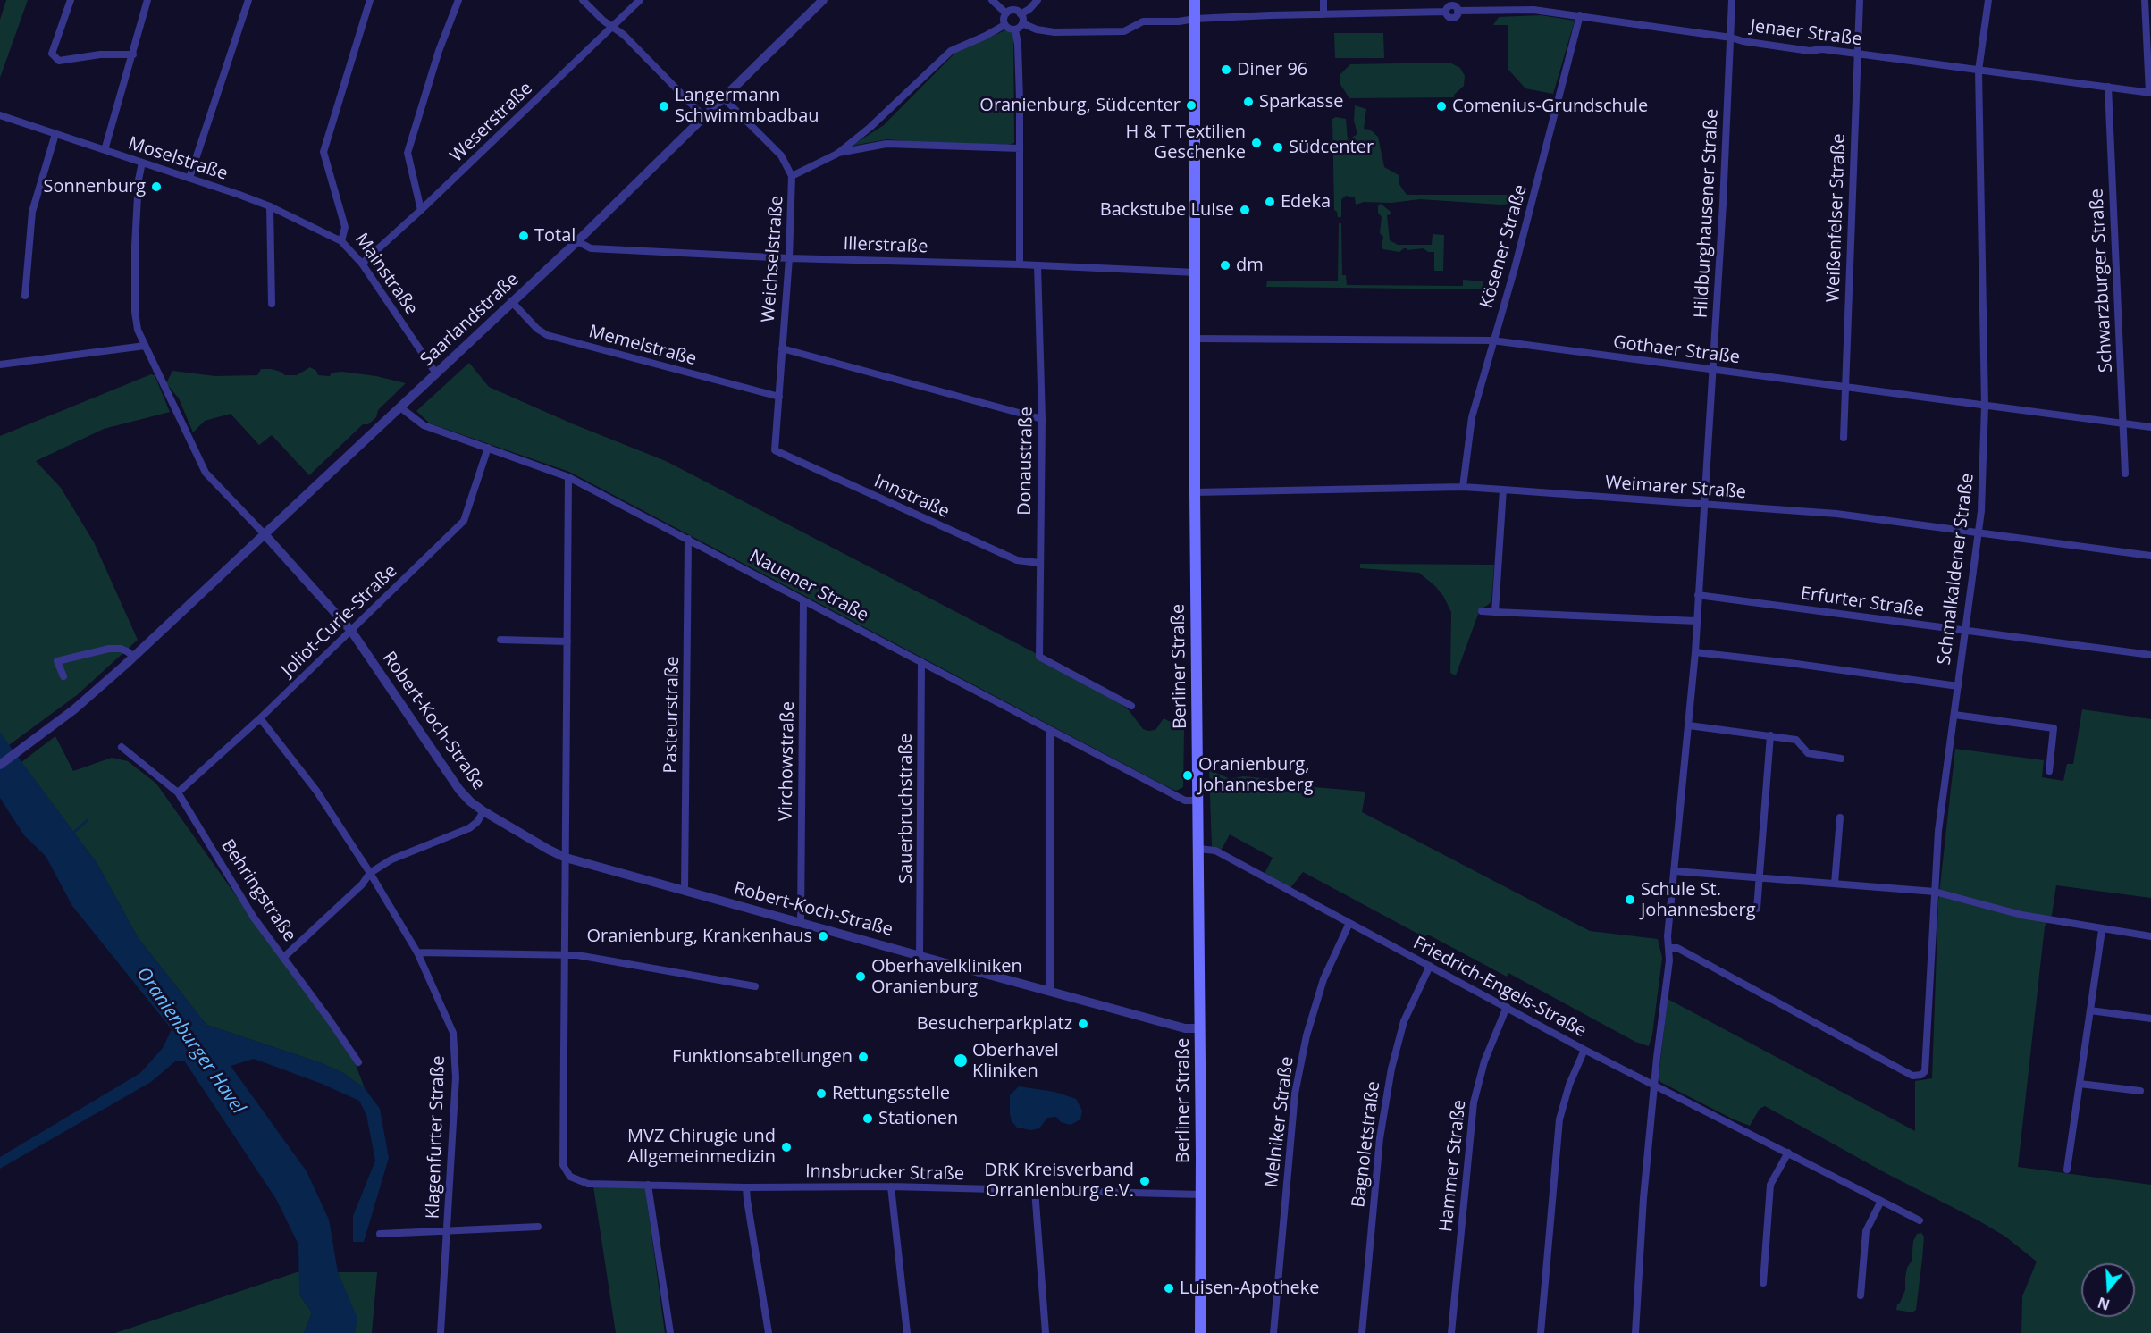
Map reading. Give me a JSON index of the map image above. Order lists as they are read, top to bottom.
{
  "streets": {
    "main road": ["Berliner Straße"],
    "street": [
      "Jenaer Straße",
      "Weserstraße",
      "Moselstraße",
      "Hildburghausener Straße",
      "Weißenfelser Straße",
      "Illerstraße",
      "Kösener Straße",
      "Weichselstraße",
      "Mainstraße",
      "Schwarzburger Straße",
      "Saarlandstraße",
      "Memelstraße",
      "Gothaer Straße",
      "Donaustraße",
      "Weimarer Straße",
      "Innstraße",
      "Schmalkaldener Straße",
      "Nauener Straße",
      "Erfurter Straße",
      "Joliot-Curie-Straße",
      "Pasteurstraße",
      "Robert-Koch-Straße",
      "Virchowstraße",
      "Sauerbruchstraße",
      "Behringstraße",
      "Friedrich-Engels-Straße",
      "Melniker Straße",
      "Klagenfurter Straße",
      "Bagnoletstraße",
      "Hammer Straße",
      "Innsbrucker Straße"
    ]
  },
  "crossings": [
    ["Jenaer Straße", "Hildburghausener Straße"],
    ["Jenaer Straße", "Weißenfelser Straße"],
    ["Jenaer Straße", "Kösener Straße"],
    ["Jenaer Straße", "Schwarzburger Straße"],
    ["Jenaer Straße", "Schmalkaldener Straße"],
    ["Jenaer Straße", "Berliner Straße"],
    ["Weserstraße", "Mainstraße"],
    ["Moselstraße", "Mainstraße"],
    ["Moselstraße", "Robert-Koch-Straße"],
    ["Hildburghausener Straße", "Gothaer Straße"],
    ["Hildburghausener Straße", "Weimarer Straße"],
    ["Hildburghausener Straße", "Schmalkaldener Straße"],
    ["Hildburghausener Straße", "Erfurter Straße"],
    ["Hildburghausener Straße", "Friedrich-Engels-Straße"],
    ["Weißenfelser Straße", "Gothaer Straße"],
    ["Illerstraße", "Weichselstraße"],
    ["Illerstraße", "Saarlandstraße"],
    ["Illerstraße", "Donaustraße"],
    ["Illerstraße", "Berliner Straße"],
    ["Kösener Straße", "Gothaer Straße"],
    ["Kösener Straße", "Weimarer Straße"],
    ["Weichselstraße", "Saarlandstraße"],
    ["Weichselstraße", "Memelstraße"],
    ["Weichselstraße", "Innstraße"],
    ["Mainstraße", "Saarlandstraße"],
    ["Schwarzburger Straße", "Gothaer Straße"],
    ["Saarlandstraße", "Memelstraße"],
    ["Saarlandstraße", "Nauener Straße"],
    ["Saarlandstraße", "Robert-Koch-Straße"],
    ["Gothaer Straße", "Schmalkaldener Straße"],
    ["Gothaer Straße", "Berliner Straße"],
    ["Donaustraße", "Innstraße"],
    ["Weimarer Straße", "Schmalkaldener Straße"],
    ["Weimarer Straße", "Berliner Straße"],
    ["Schmalkaldener Straße", "Erfurter Straße"],
    ["Nauener Straße", "Joliot-Curie-Straße"],
    ["Nauener Straße", "Berliner Straße"],
    ["Nauener Straße", "Pasteurstraße"],
    ["Nauener Straße", "Virchowstraße"],
    ["Nauener Straße", "Sauerbruchstraße"],
    ["Joliot-Curie-Straße", "Robert-Koch-Straße"],
    ["Joliot-Curie-Straße", "Behringstraße"],
    ["Joliot-Curie-Straße", "Klagenfurter Straße"],
    ["Berliner Straße", "Robert-Koch-Straße"],
    ["Berliner Straße", "Friedrich-Engels-Straße"],
    ["Berliner Straße", "Innsbrucker Straße"],
    ["Pasteurstraße", "Robert-Koch-Straße"],
    ["Robert-Koch-Straße", "Virchowstraße"],
    ["Robert-Koch-Straße", "Sauerbruchstraße"],
    ["Friedrich-Engels-Straße", "Melniker Straße"],
    ["Friedrich-Engels-Straße", "Bagnoletstraße"],
    ["Friedrich-Engels-Straße", "Hammer Straße"]
  ],
  "water": ["Oranienburger Havel"],
  "places": [
    "Diner 96",
    "Sparkasse",
    "Oranienburg, Südcenter",
    "Langermann Schwimmbadbau",
    "Comenius-Grundschule",
    "H & T Textilien Geschenke",
    "Südcenter",
    "Sonnenburg",
    "Edeka",
    "Backstube Luise",
    "Total",
    "dm",
    "Oranienburg, Johannesberg",
    "Schule St. Johannesberg",
    "Oranienburg, Krankenhaus",
    "Oberhavelkliniken Oranienburg",
    "Besucherparkplatz",
    "Funktionsabteilungen",
    "Oberhavel Kliniken",
    "Rettungsstelle",
    "Stationen",
    "MVZ Chirugie und Allgemeinmedizin",
    "DRK Kreisverband Orranienburg e.V.",
    "Luisen-Apotheke"
  ],
  "north": "bottom"
}
